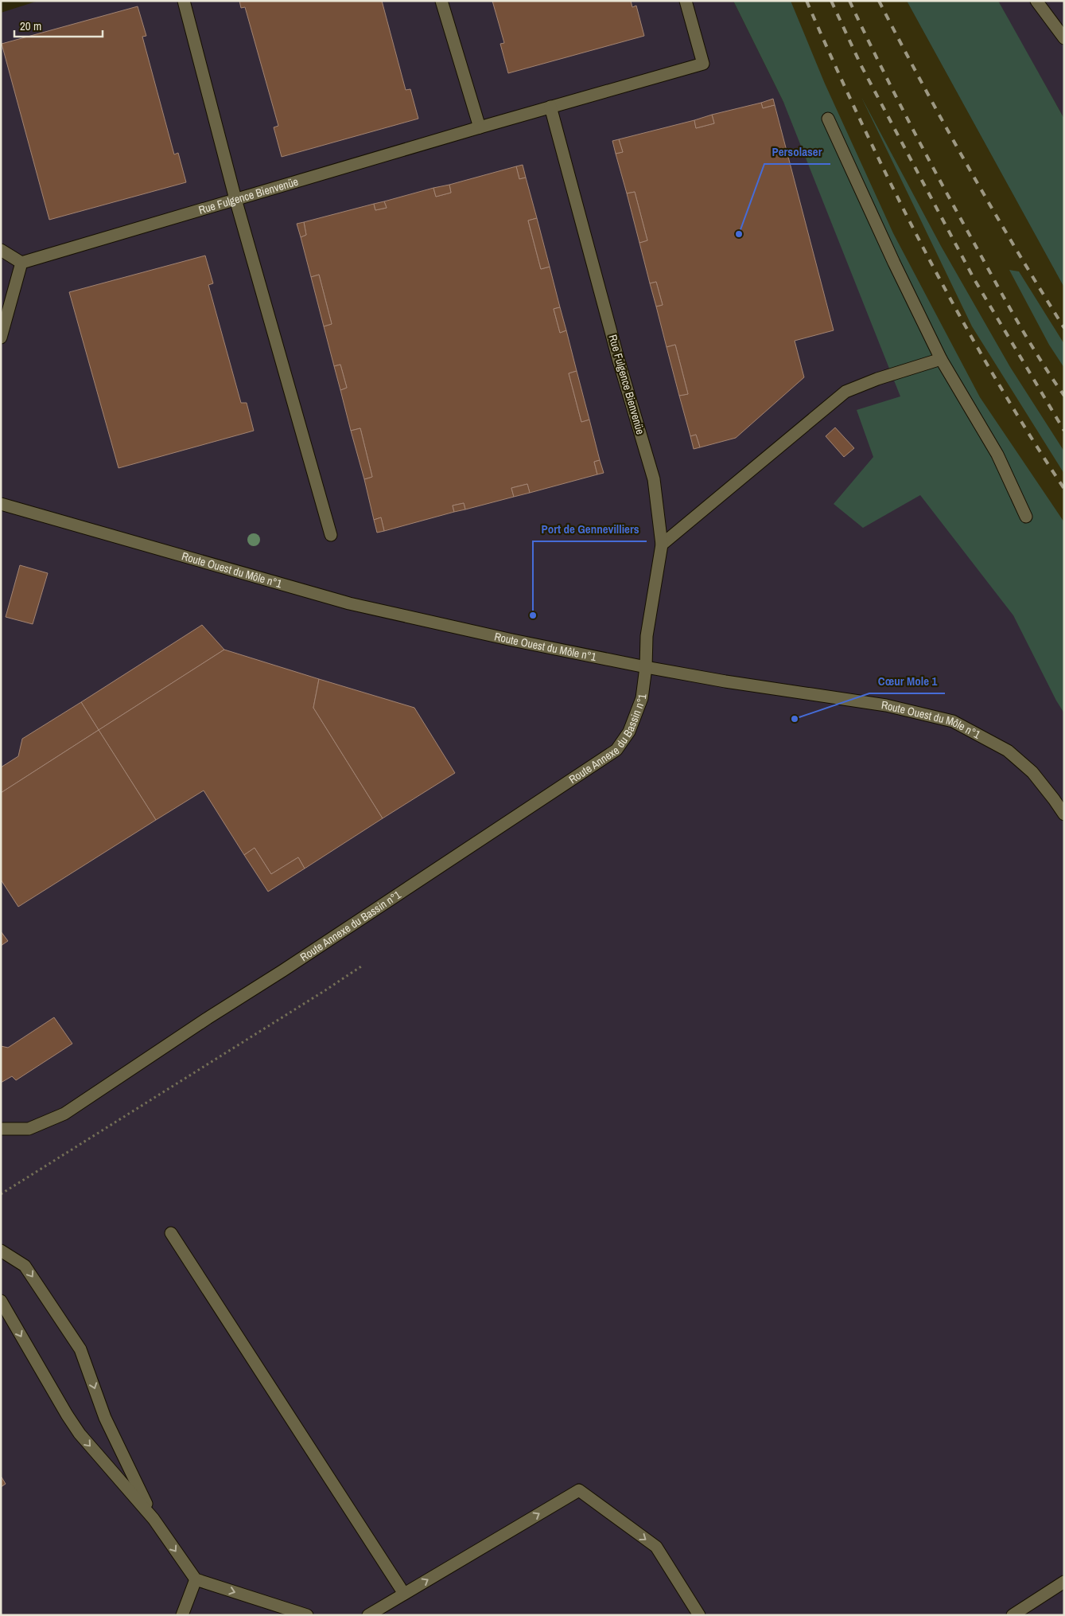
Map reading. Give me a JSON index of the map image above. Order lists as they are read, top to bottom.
{
  "streets": {
    "street": ["Rue Fulgence Bienvenüe", "Route Ouest du Môle n°1", "Route Annexe du Bassin n°1"]
  },
  "crossings": [
    ["Rue Fulgence Bienvenüe", "Route Ouest du Môle n°1"],
    ["Rue Fulgence Bienvenüe", "Route Annexe du Bassin n°1"],
    ["Route Ouest du Môle n°1", "Route Annexe du Bassin n°1"]
  ],
  "places": ["Persolaser", "Port de Gennevilliers", "Cœur Mole 1"],
  "scale_bar": "20 m"
}
